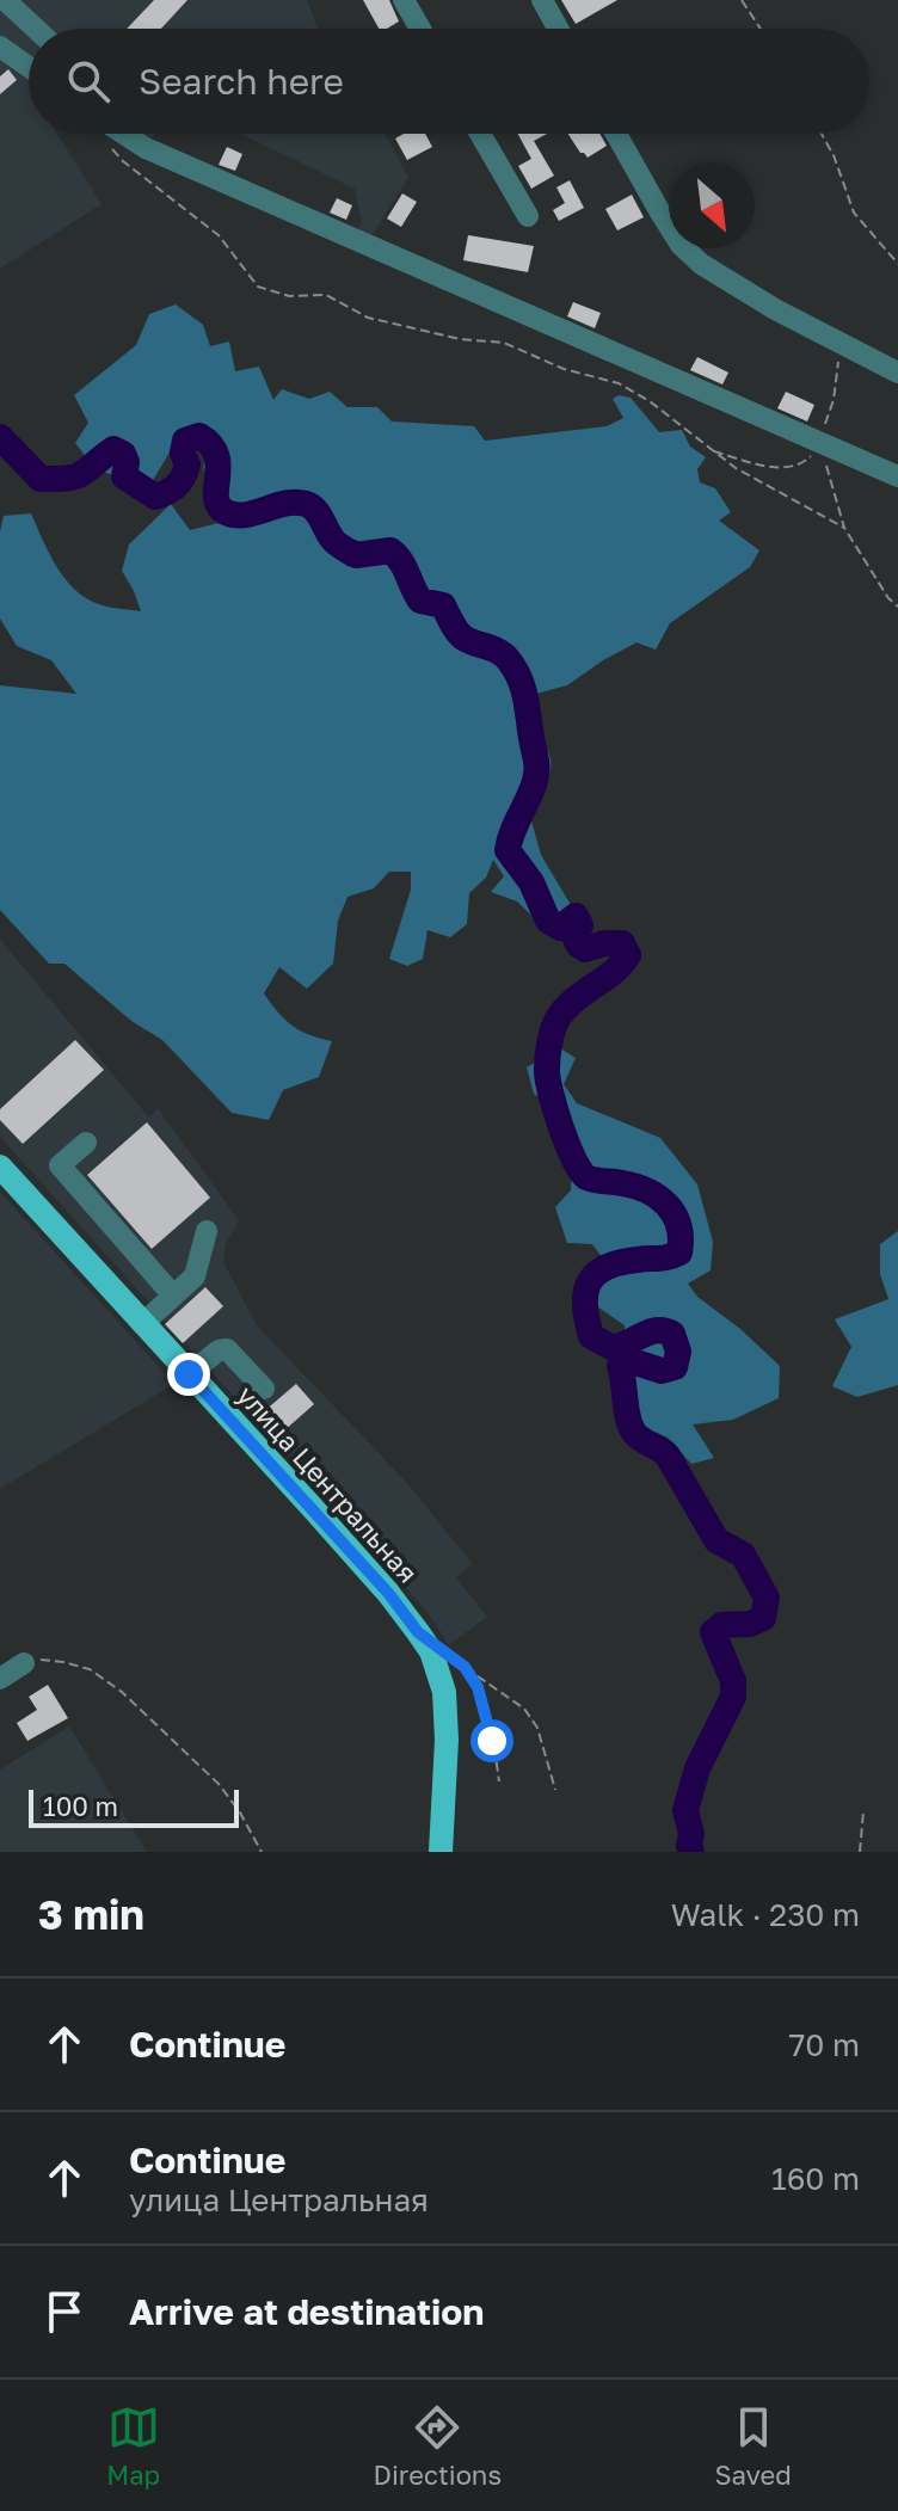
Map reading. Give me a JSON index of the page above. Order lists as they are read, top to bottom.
{
  "streets": {
    "main road": ["улица Центральная"]
  },
  "scale_bar": "100 m",
  "north": "bottom right",
  "page": {
    "search": "Search here",
    "scale": "100 m",
    "heading": ["3 min", "Walk · 230 m"],
    "list": [
      ["Continue", "70 m"],
      ["Continue", "улица Центральная", "160 m"],
      "Arrive at destination"
    ],
    "nav": ["Map", "Directions", "Saved"]
  }
}
